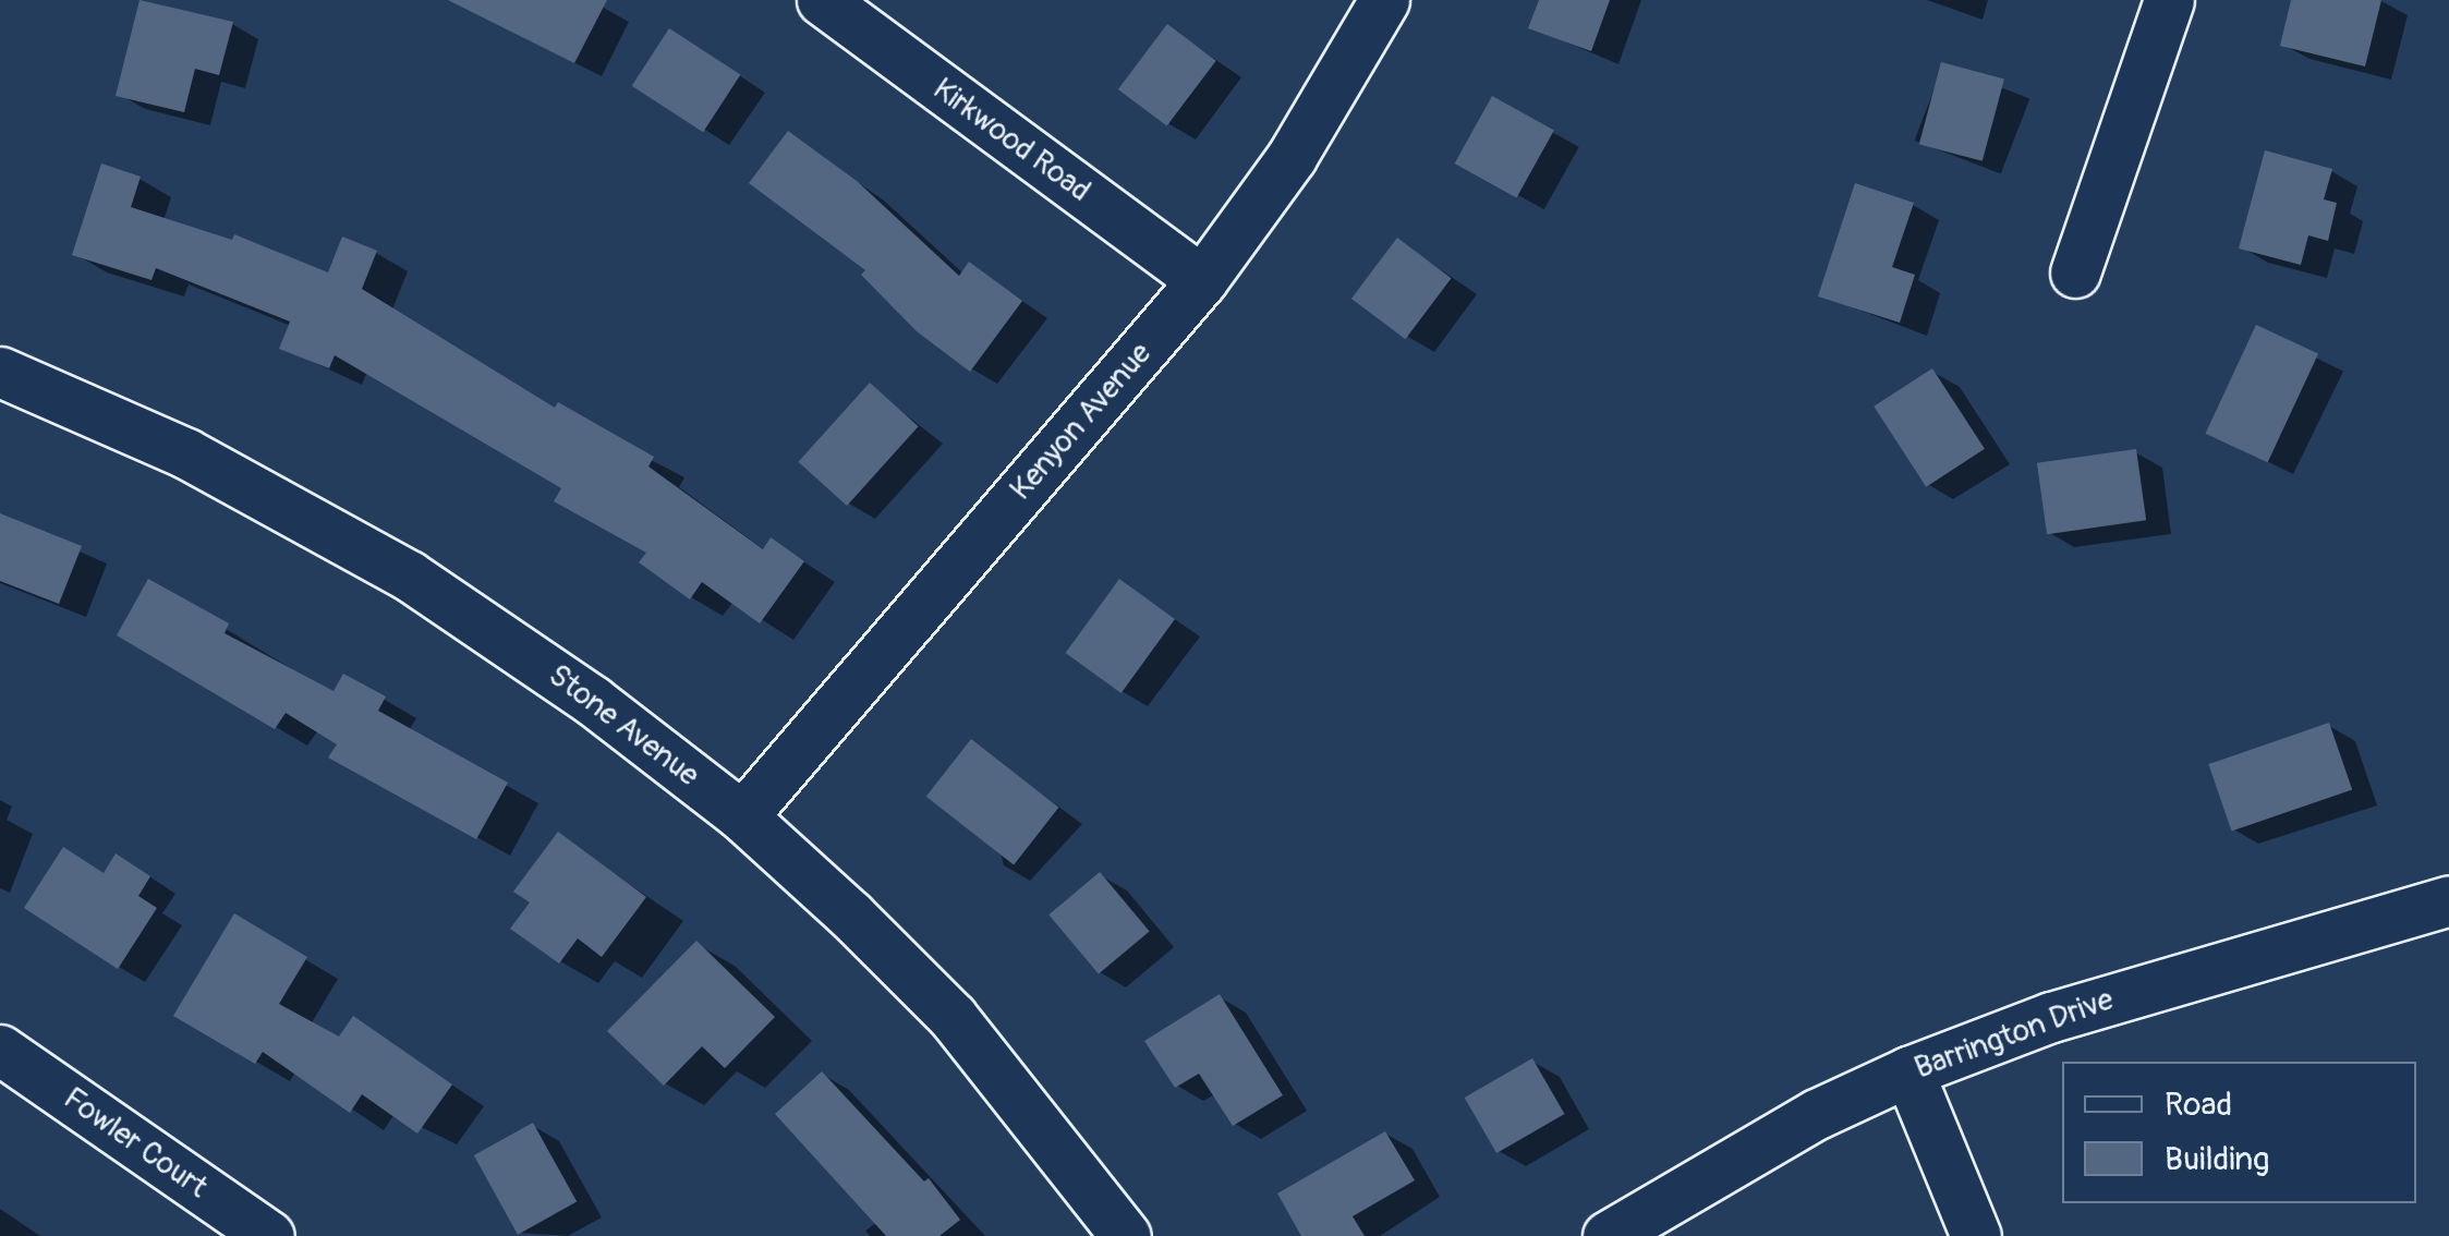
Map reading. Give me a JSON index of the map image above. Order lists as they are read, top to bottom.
{
  "streets": {
    "street": [
      "Kirkwood Road",
      "Kenyon Avenue",
      "Stone Avenue",
      "Barrington Drive",
      "Fowler Court"
    ]
  },
  "crossings": [
    ["Kirkwood Road", "Kenyon Avenue"],
    ["Kenyon Avenue", "Stone Avenue"]
  ],
  "legend": ["Road", "Building"]
}
